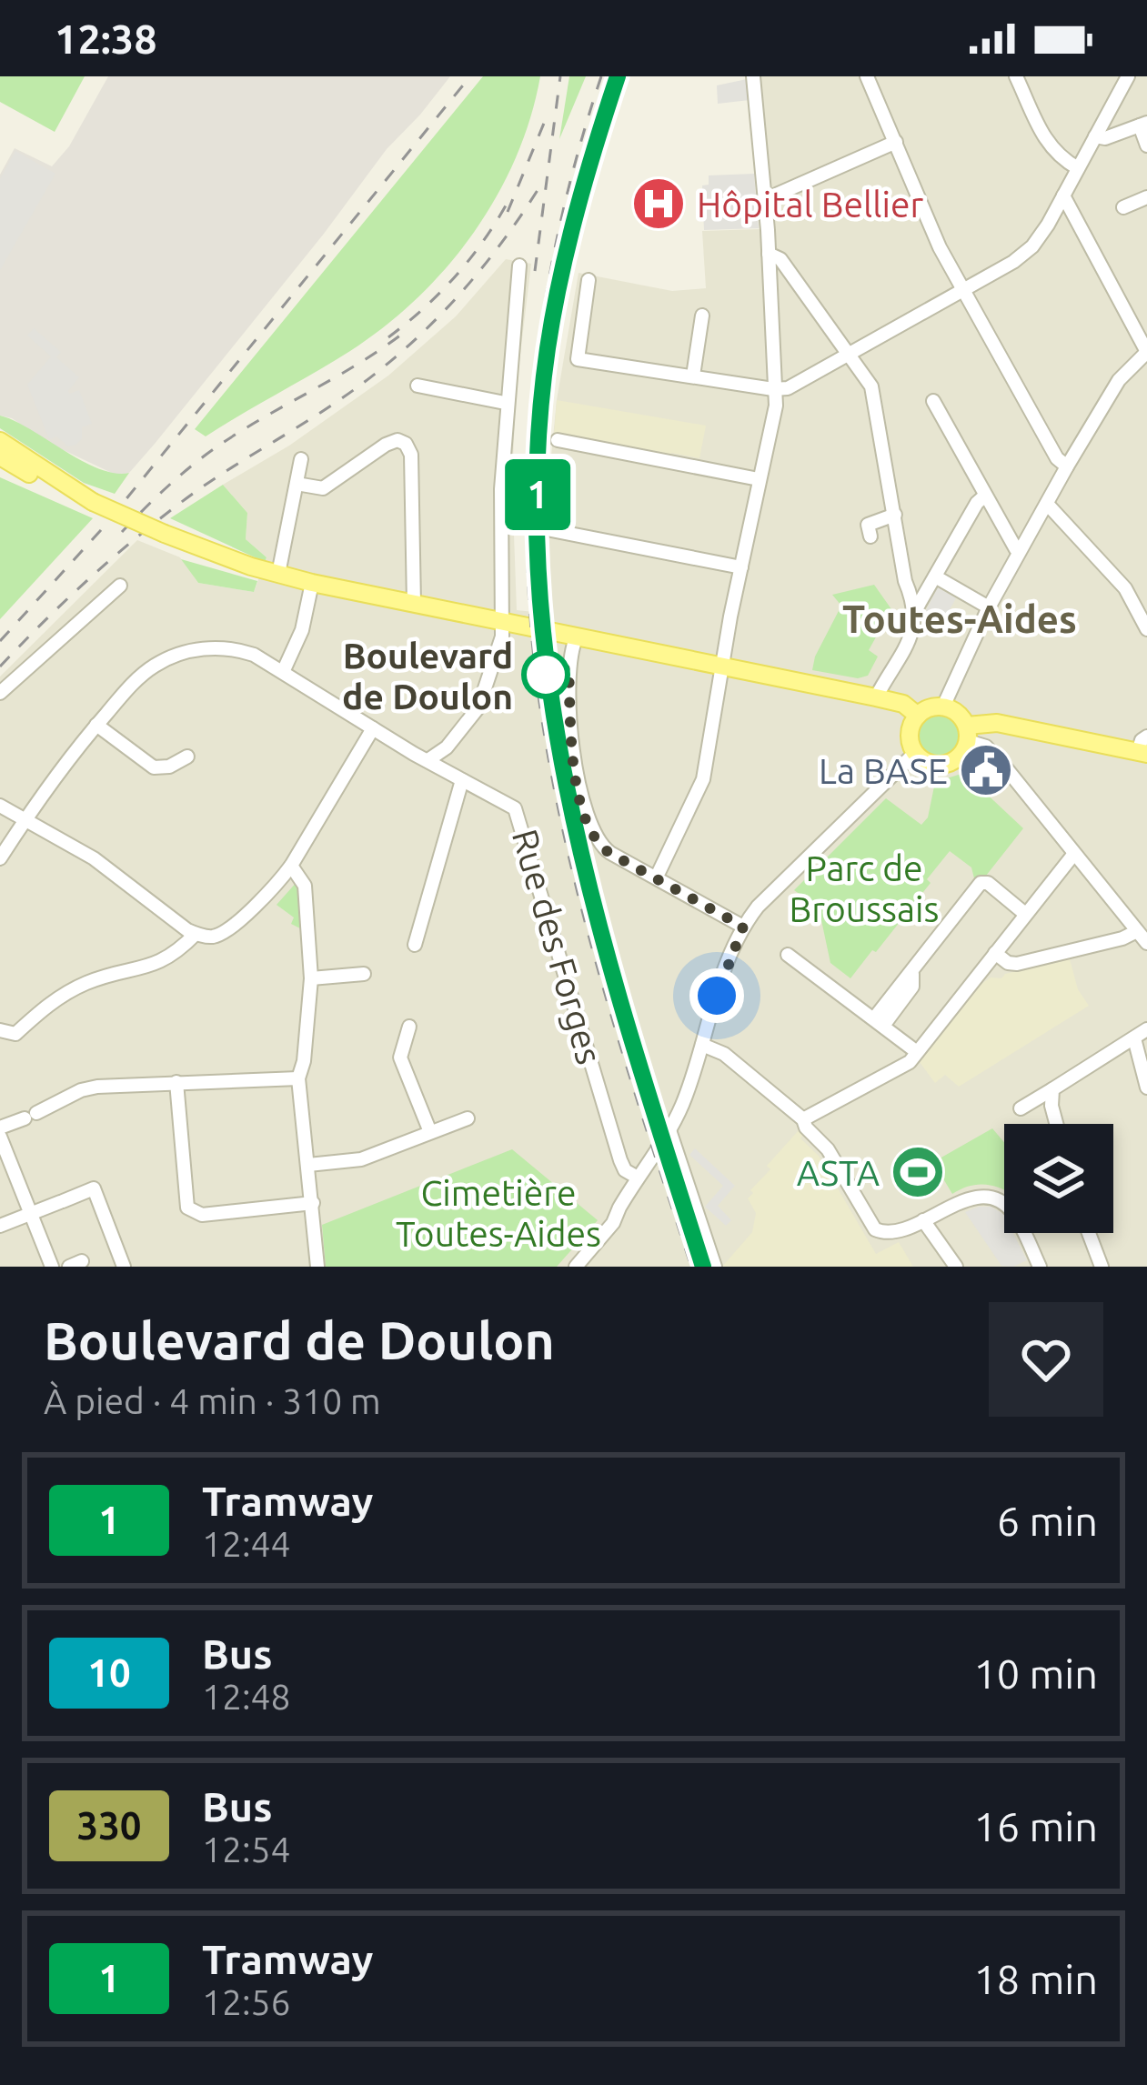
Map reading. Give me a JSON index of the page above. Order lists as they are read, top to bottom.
{
  "streets": {
    "street": ["Rue des Forges"]
  },
  "districts": ["Toutes-Aides"],
  "parks": ["Parc de Broussais", "Cimetière Toutes-Aides"],
  "places": {
    "hospital": ["Hôpital Bellier"],
    "other": ["Boulevard de Doulon"],
    "public building": ["La BASE"],
    "sports": ["ASTA"]
  },
  "lines": ["tram line 1"],
  "page": {
    "status": "12:38",
    "on_map": "1",
    "heading": ["Boulevard de Doulon", "À pied · 4 min · 310 m"],
    "list": [
      {
        "mark": "1",
        "name": "Tramway",
        "note": "12:44",
        "value": "6 min"
      },
      {
        "mark": "10",
        "name": "Bus",
        "note": "12:48",
        "value": "10 min"
      },
      {
        "mark": "330",
        "name": "Bus",
        "note": "12:54",
        "value": "16 min"
      },
      {
        "mark": "1",
        "name": "Tramway",
        "note": "12:56",
        "value": "18 min"
      }
    ]
  }
}
